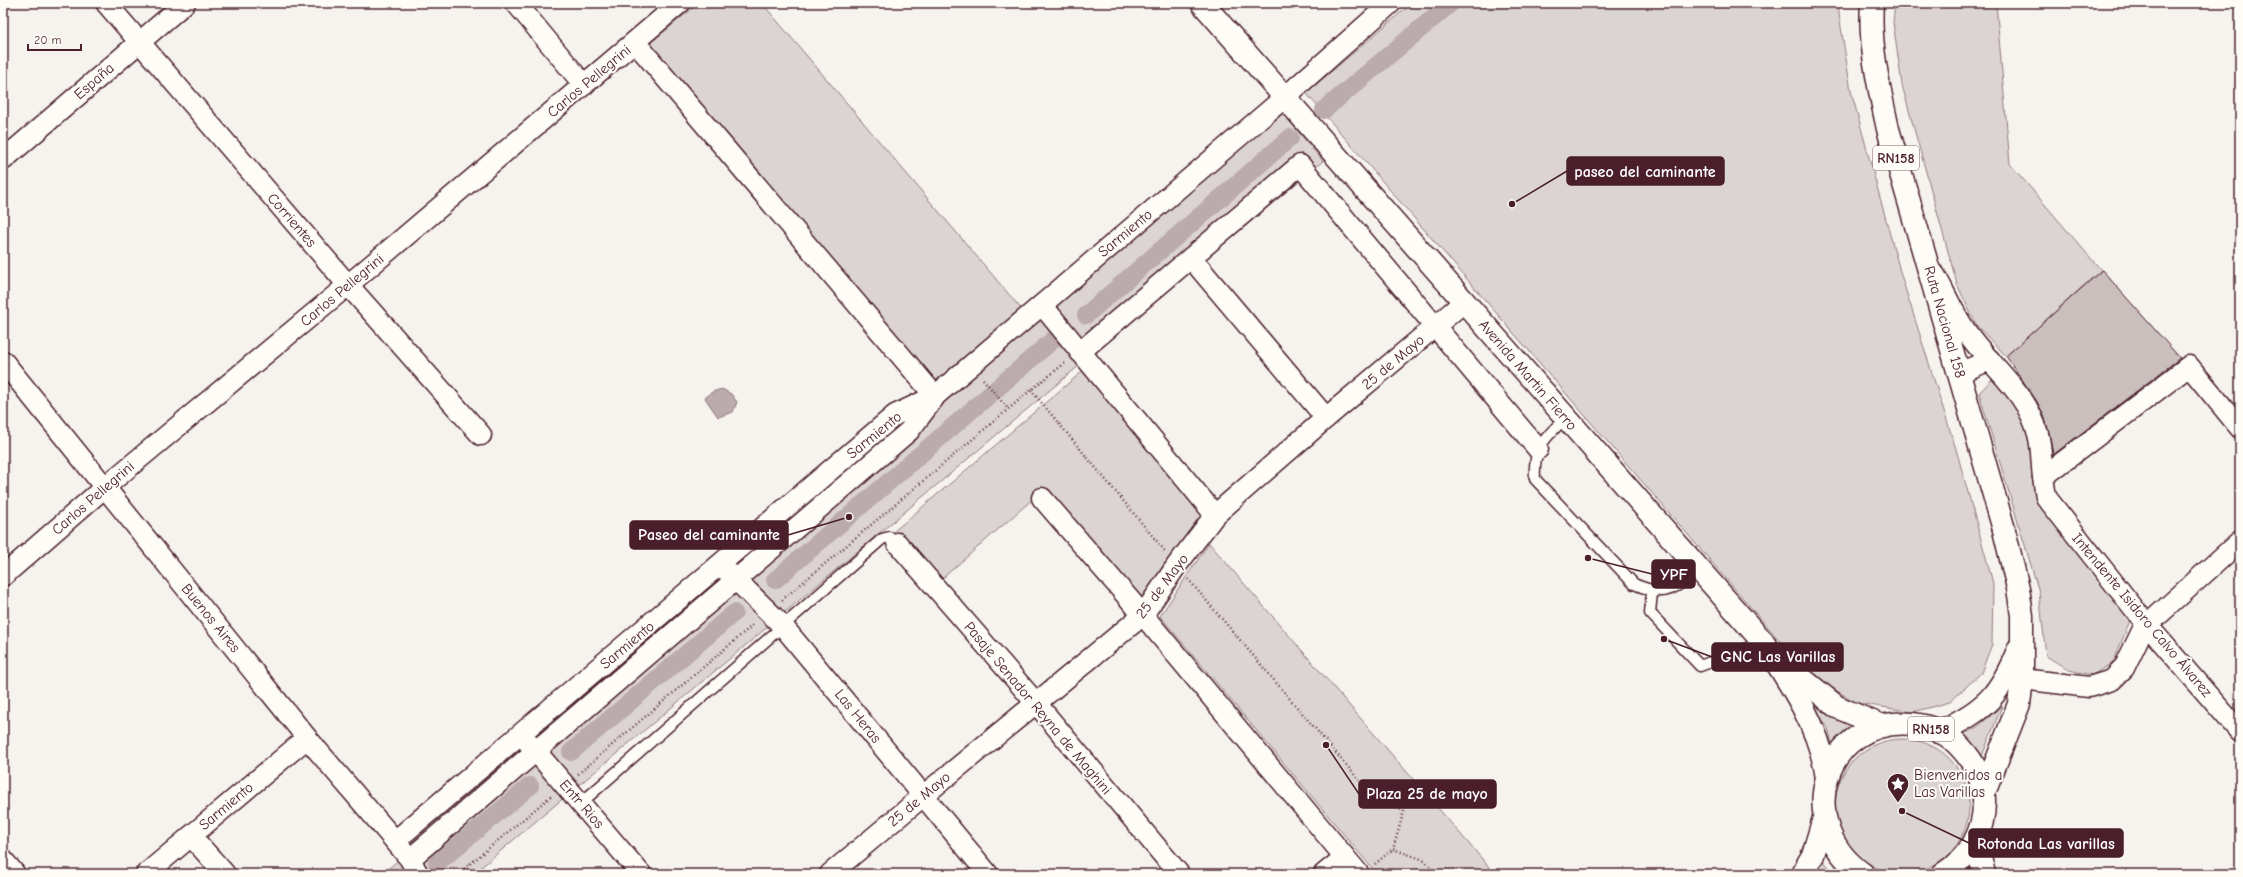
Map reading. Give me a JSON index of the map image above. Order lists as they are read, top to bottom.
{
  "streets": {
    "main road": ["RN158", "Ruta Nacional 158", "Avenida Martin Fierro"],
    "street": [
      "España",
      "Carlos Pellegrini",
      "Corrientes",
      "Sarmiento",
      "25 de Mayo",
      "Intendente Isidoro Calvo Álvarez",
      "Buenos Aires",
      "Pasaje Senador Reyna de Maghini",
      "Las Heras",
      "Entr Rios"
    ]
  },
  "crossings": [
    ["España", "Corrientes"],
    ["Carlos Pellegrini", "Corrientes"],
    ["Carlos Pellegrini", "Buenos Aires"],
    ["RN158", "Ruta Nacional 158"],
    ["RN158", "Avenida Martin Fierro"],
    ["Sarmiento", "Avenida Martin Fierro"],
    ["Sarmiento", "Buenos Aires"],
    ["Sarmiento", "Las Heras"],
    ["Sarmiento", "Entr Rios"],
    ["25 de Mayo", "Avenida Martin Fierro"],
    ["25 de Mayo", "Pasaje Senador Reyna de Maghini"],
    ["25 de Mayo", "Las Heras"]
  ],
  "places": {
    "other": [
      "paseo del caminante",
      "Paseo del caminante",
      "YPF",
      "GNC Las Varillas",
      "Plaza 25 de mayo",
      "Rotonda Las varillas"
    ],
    "place": ["Bienvenidos a Las Varillas"]
  },
  "scale_bar": "20 m"
}
